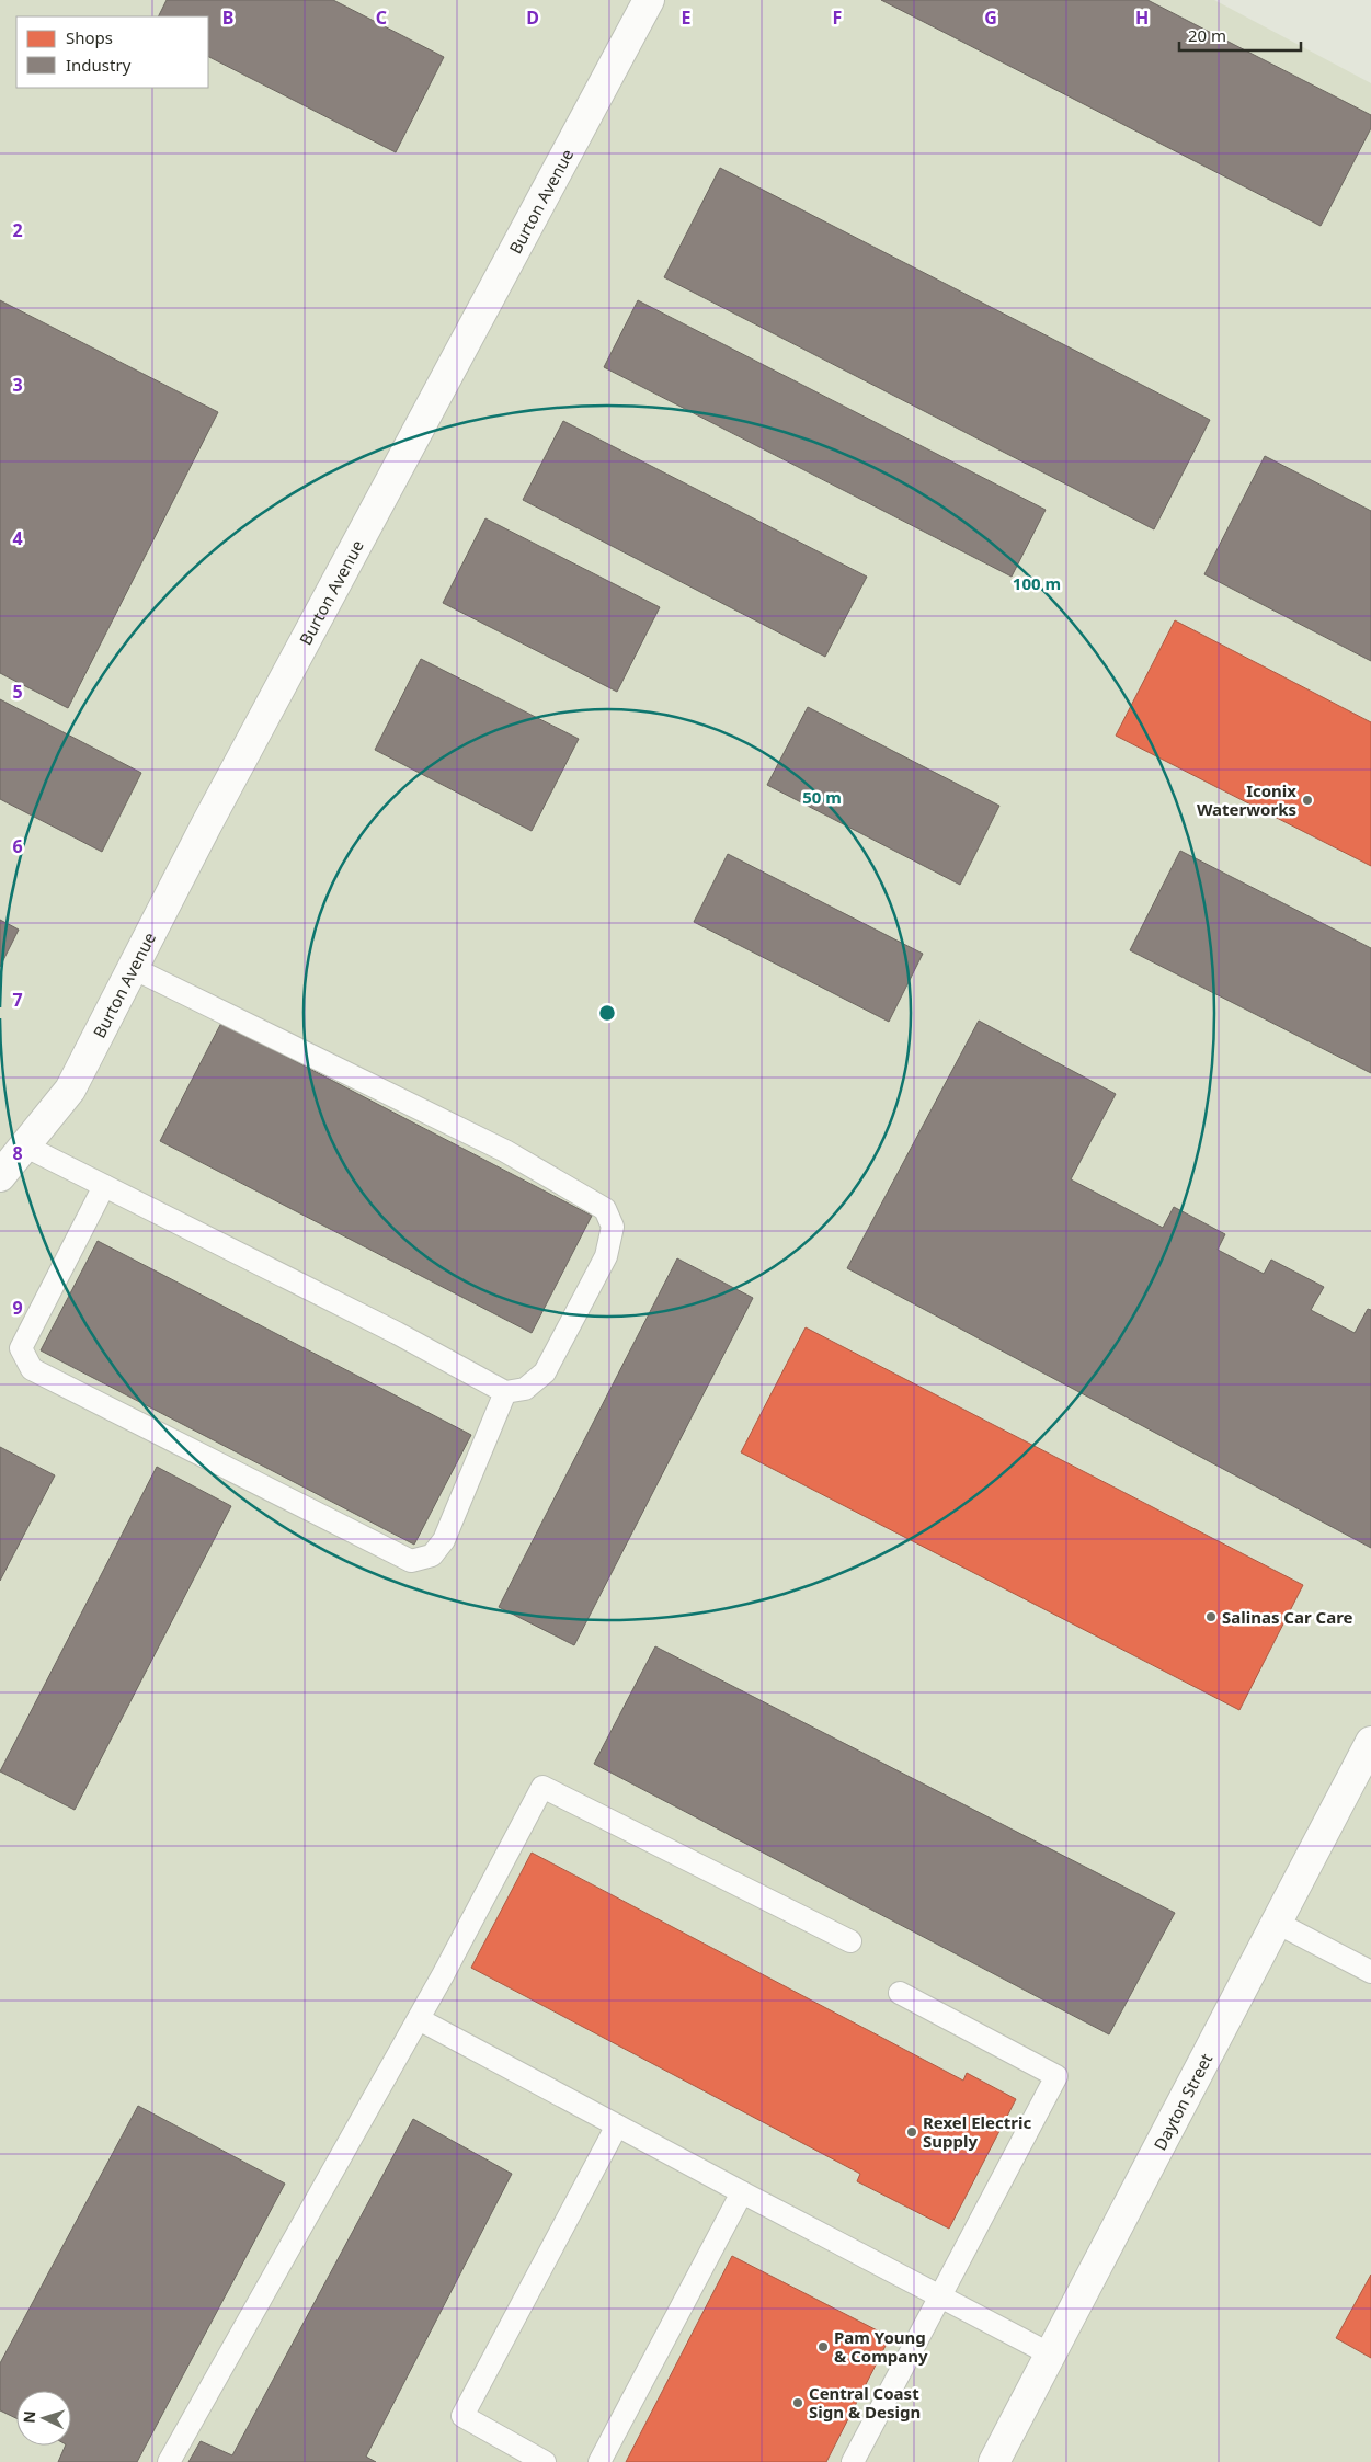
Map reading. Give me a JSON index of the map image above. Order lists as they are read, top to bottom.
{
  "streets": {
    "street": ["Burton Avenue", "Dayton Street"]
  },
  "places": [
    "Iconix Waterworks",
    "Salinas Car Care",
    "Rexel Electric Supply",
    "Pam Young & Company",
    "Central Coast Sign & Design"
  ],
  "legend": ["Shops", "Industry"],
  "scale_bar": "20 m",
  "north": "left",
  "grid": {
    "columns": [
      "B",
      "C",
      "D",
      "E",
      "F",
      "G",
      "H"
    ],
    "rows": [
      "2",
      "3",
      "4",
      "5",
      "6",
      "7",
      "8",
      "9"
    ]
  },
  "rings": ["100 m", "50 m"]
}
